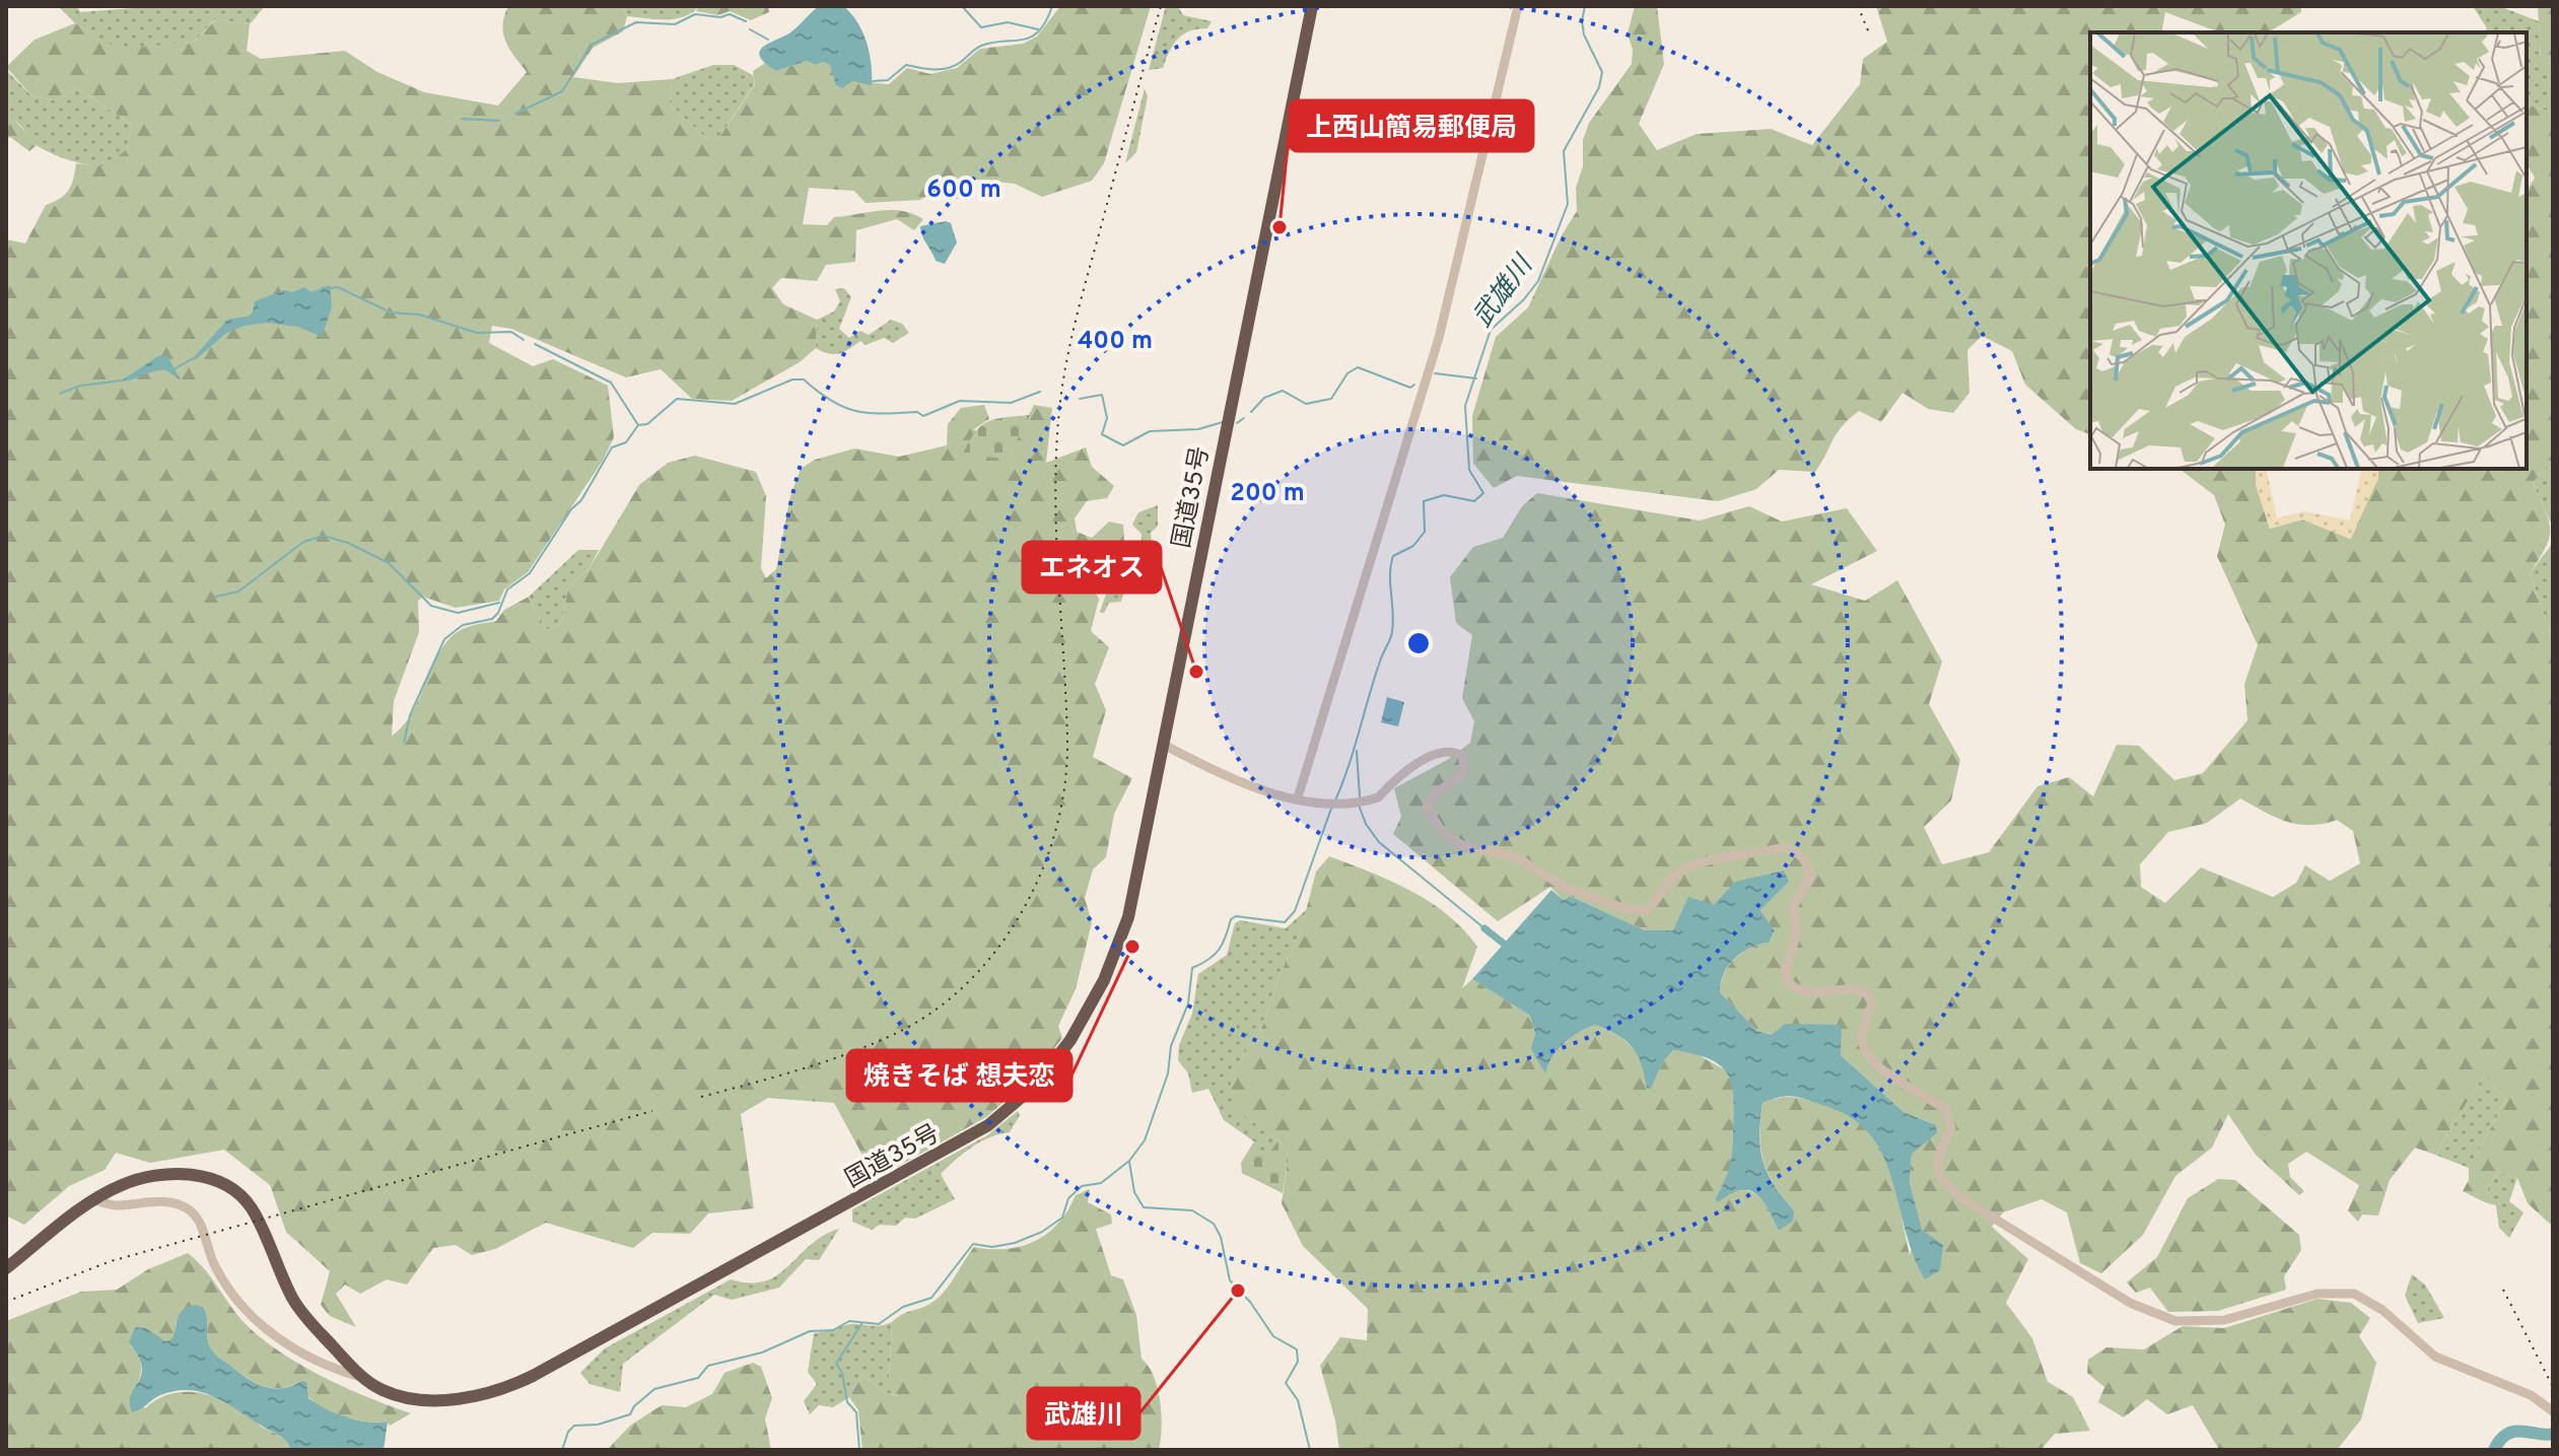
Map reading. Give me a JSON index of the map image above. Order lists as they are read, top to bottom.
{
  "streets": {
    "highway": ["国道35号"]
  },
  "water": ["武雄川"],
  "places": [
    "上西山簡易郵便局",
    "エネオス",
    "焼きそば 想夫恋",
    "武雄川"
  ],
  "rings": ["600 m", "400 m", "200 m"]
}
